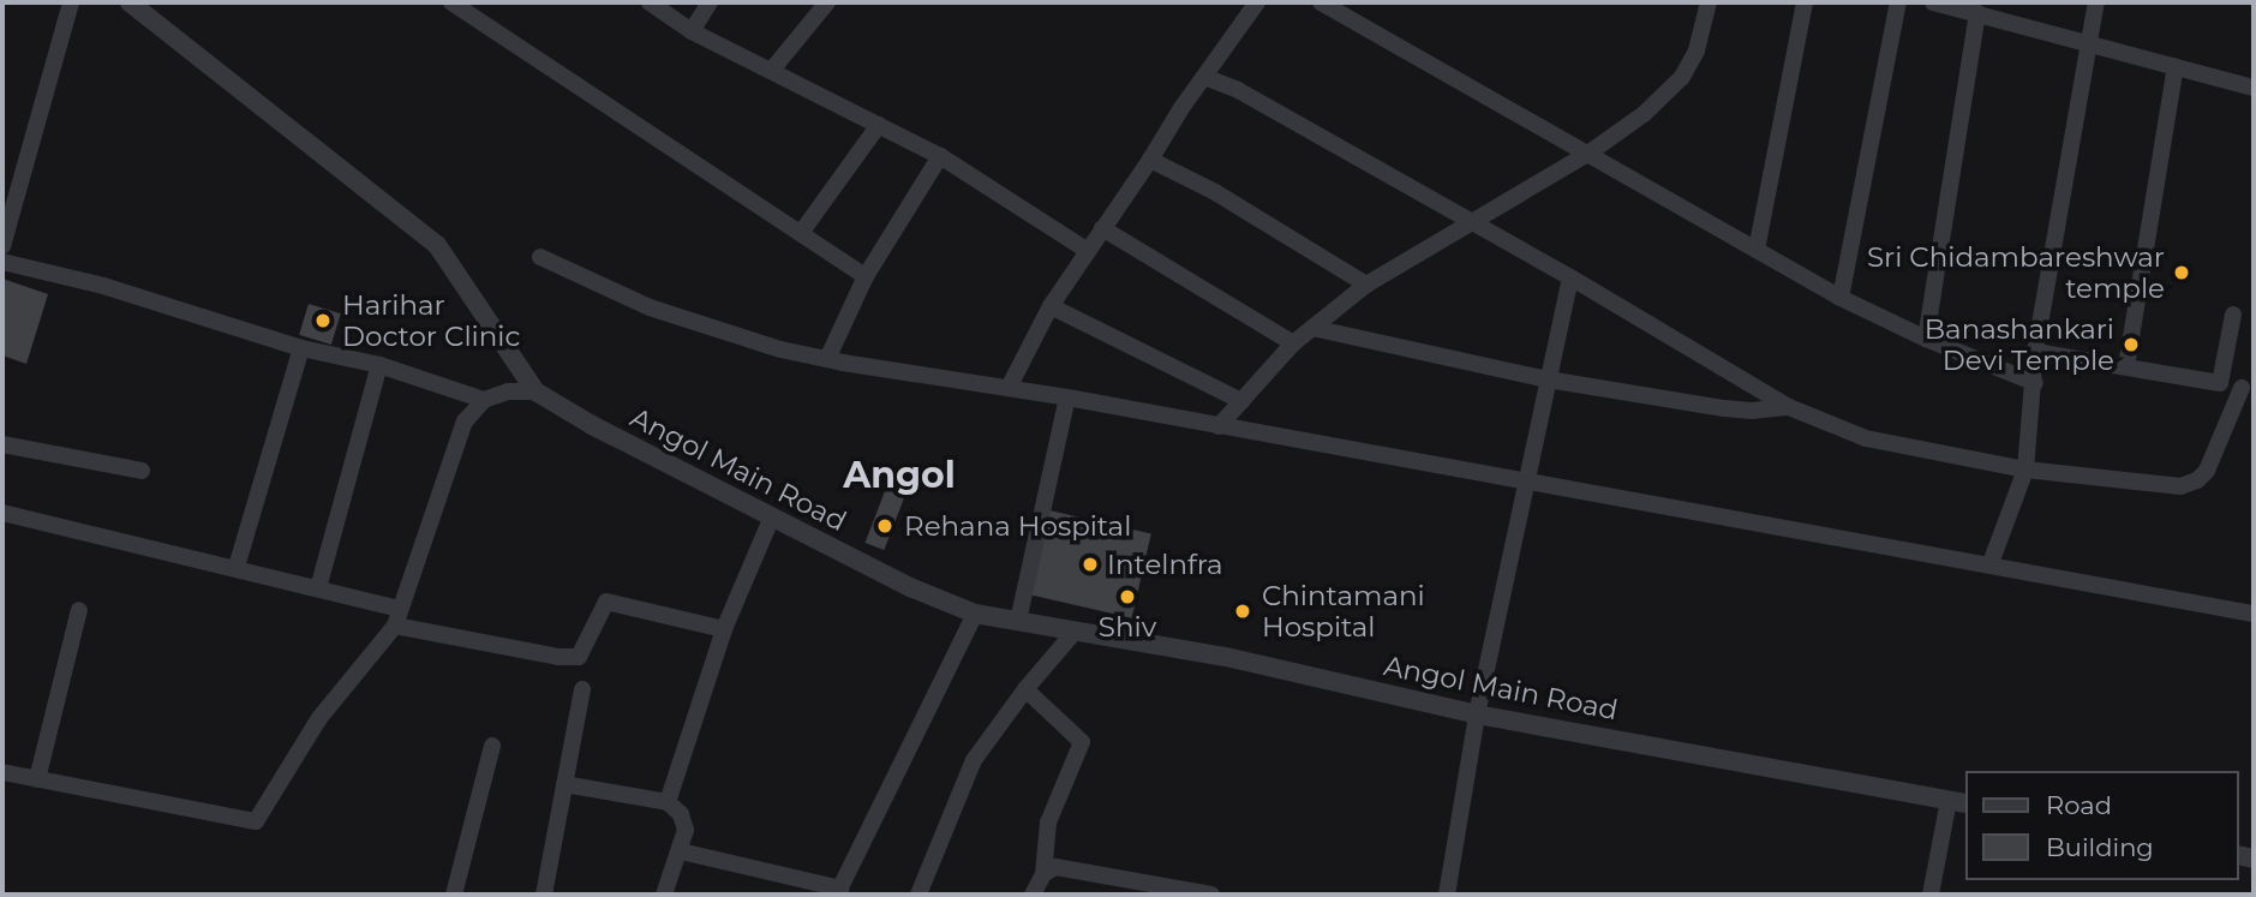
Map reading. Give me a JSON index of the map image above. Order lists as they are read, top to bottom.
{
  "streets": {
    "street": ["Angol Main Road"]
  },
  "districts": ["Angol"],
  "places": [
    "Sri Chidambareshwar temple",
    "Harihar Doctor Clinic",
    "Banashankari Devi Temple",
    "Rehana Hospital",
    "Intelnfra",
    "Shiv",
    "Chintamani Hospital"
  ],
  "legend": ["Road", "Building"]
}
